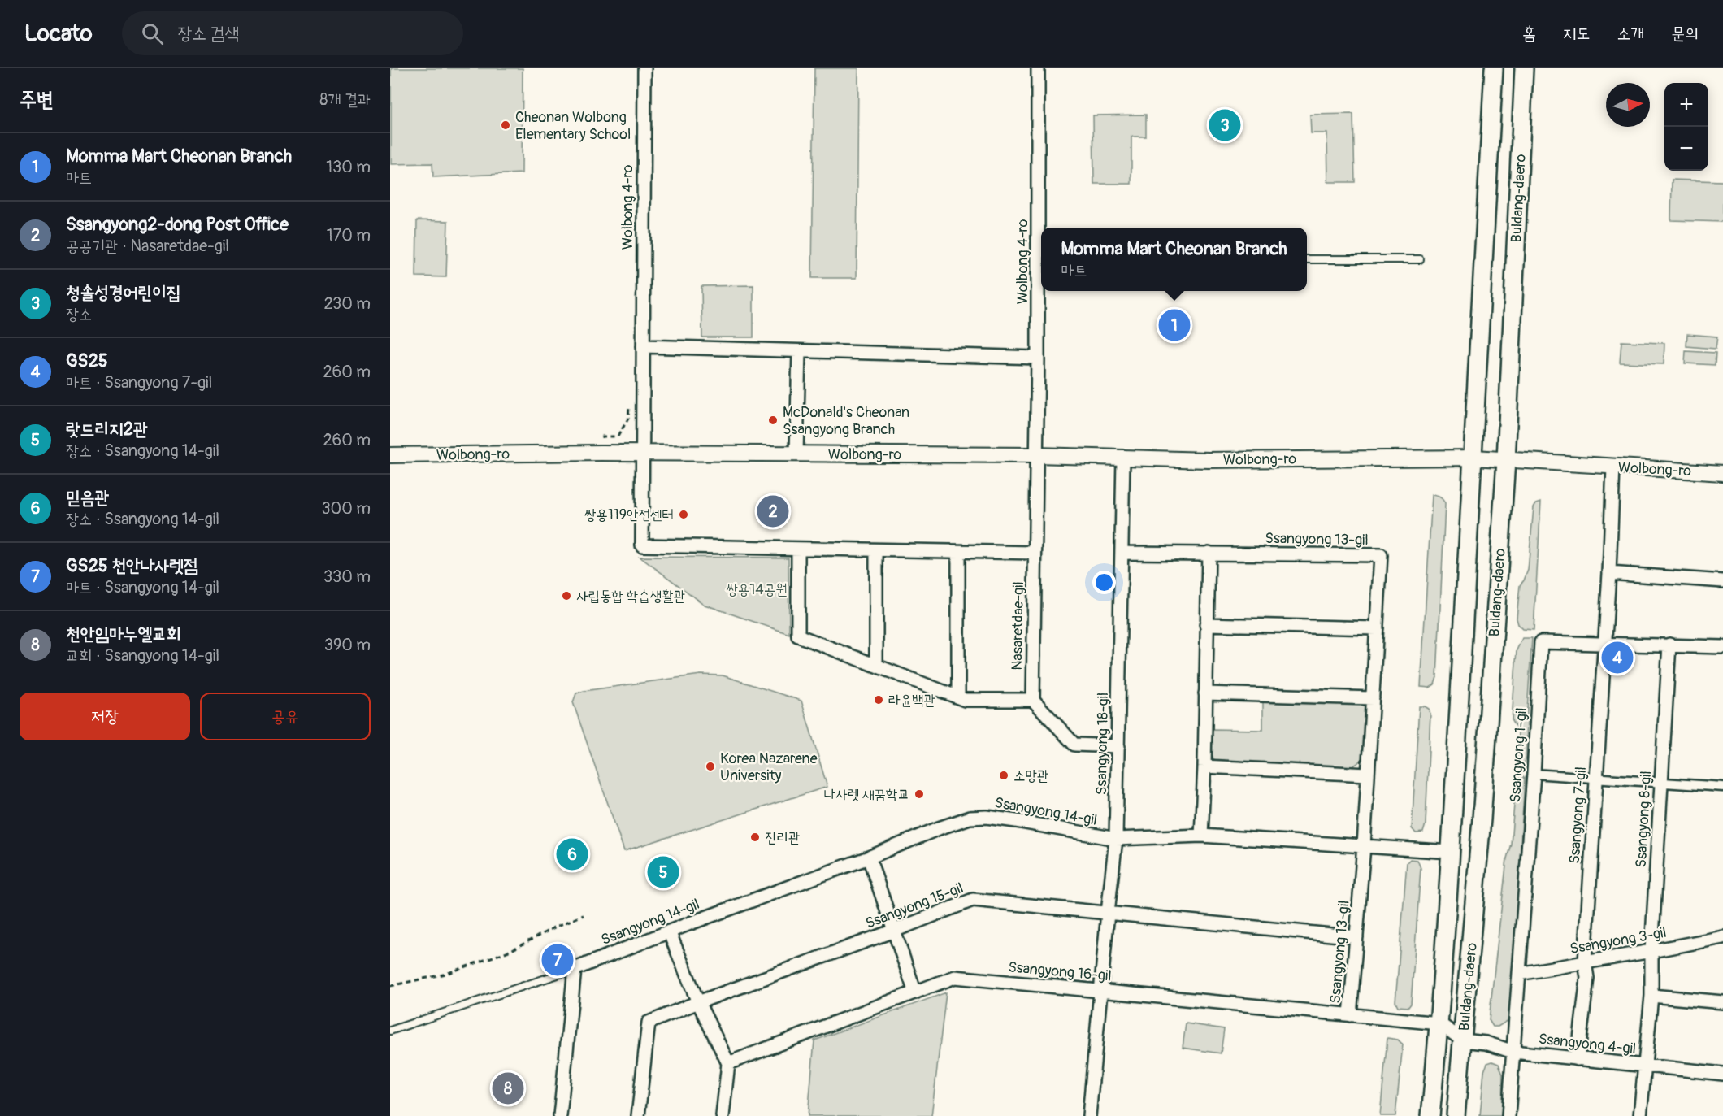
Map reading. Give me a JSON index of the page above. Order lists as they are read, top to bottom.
{
  "streets": {
    "main road": ["Buldang-daero"],
    "street": [
      "Wolbong 4-ro",
      "Wolbong-ro",
      "Ssangyong 13-gil",
      "Nasaretdae-gil",
      "Ssangyong 18-gil",
      "Ssangyong 1-gil",
      "Ssangyong 14-gil",
      "Ssangyong 7-gil",
      "Ssangyong 8-gil",
      "Ssangyong 15-gil",
      "Ssangyong 3-gil",
      "Ssangyong 16-gil",
      "Ssangyong 4-gil"
    ]
  },
  "crossings": [
    ["Buldang-daero", "Wolbong-ro"],
    ["Buldang-daero", "Ssangyong 14-gil"],
    ["Buldang-daero", "Ssangyong 16-gil"],
    ["Buldang-daero", "Ssangyong 4-gil"],
    ["Wolbong 4-ro", "Wolbong-ro"],
    ["Wolbong 4-ro", "Nasaretdae-gil"],
    ["Wolbong-ro", "Nasaretdae-gil"],
    ["Wolbong-ro", "Ssangyong 18-gil"],
    ["Wolbong-ro", "Ssangyong 7-gil"],
    ["Ssangyong 13-gil", "Ssangyong 18-gil"],
    ["Ssangyong 13-gil", "Ssangyong 14-gil"],
    ["Ssangyong 13-gil", "Ssangyong 15-gil"],
    ["Ssangyong 13-gil", "Ssangyong 16-gil"],
    ["Ssangyong 18-gil", "Ssangyong 14-gil"],
    ["Ssangyong 18-gil", "Ssangyong 15-gil"],
    ["Ssangyong 18-gil", "Ssangyong 16-gil"],
    ["Ssangyong 1-gil", "Ssangyong 7-gil"],
    ["Ssangyong 1-gil", "Ssangyong 8-gil"],
    ["Ssangyong 1-gil", "Ssangyong 3-gil"],
    ["Ssangyong 1-gil", "Ssangyong 4-gil"],
    ["Ssangyong 7-gil", "Ssangyong 3-gil"],
    ["Ssangyong 7-gil", "Ssangyong 4-gil"],
    ["Ssangyong 8-gil", "Ssangyong 3-gil"],
    ["Ssangyong 8-gil", "Ssangyong 4-gil"],
    ["Ssangyong 16-gil", "Ssangyong 4-gil"]
  ],
  "parks": ["쌍용14공원"],
  "places": [
    "Cheonan Wolbong Elementary School",
    "McDonald's Cheonan Ssangyong Branch",
    "쌍용119안전센터",
    "자립통합 학습생활관",
    "라윤백관",
    "Korea Nazarene University",
    "소망관",
    "나사렛 새꿈학교",
    "진리관"
  ],
  "north": "right",
  "page": {
    "header": "Locato",
    "search": "장소 검색",
    "nav": [
      "홈",
      "지도",
      "소개",
      "문의"
    ],
    "heading": ["주변", "8개 결과"],
    "map_buttons": ["+", "−"],
    "pins": [
      "3",
      "1",
      "2",
      "4",
      "6",
      "5",
      "7",
      "8"
    ],
    "list": [
      {
        "mark": "1",
        "name": "Momma Mart Cheonan Branch",
        "note": "마트",
        "value": "130 m"
      },
      {
        "mark": "2",
        "name": "Ssangyong2-dong Post Office",
        "note": "공공기관 · Nasaretdae-gil",
        "value": "170 m"
      },
      {
        "mark": "3",
        "name": "청솔성경어린이집",
        "note": "장소",
        "value": "230 m"
      },
      {
        "mark": "4",
        "name": "GS25",
        "note": "마트 · Ssangyong 7-gil",
        "value": "260 m"
      },
      {
        "mark": "5",
        "name": "랏드리지2관",
        "note": "장소 · Ssangyong 14-gil",
        "value": "260 m"
      },
      {
        "mark": "6",
        "name": "믿음관",
        "note": "장소 · Ssangyong 14-gil",
        "value": "300 m"
      },
      {
        "mark": "7",
        "name": "GS25 천안나사렛점",
        "note": "마트 · Ssangyong 14-gil",
        "value": "330 m"
      },
      {
        "mark": "8",
        "name": "천안임마누엘교회",
        "note": "교회 · Ssangyong 14-gil",
        "value": "390 m"
      }
    ],
    "popup": ["Momma Mart Cheonan Branch", "마트"],
    "buttons": ["저장", "공유"]
  }
}
